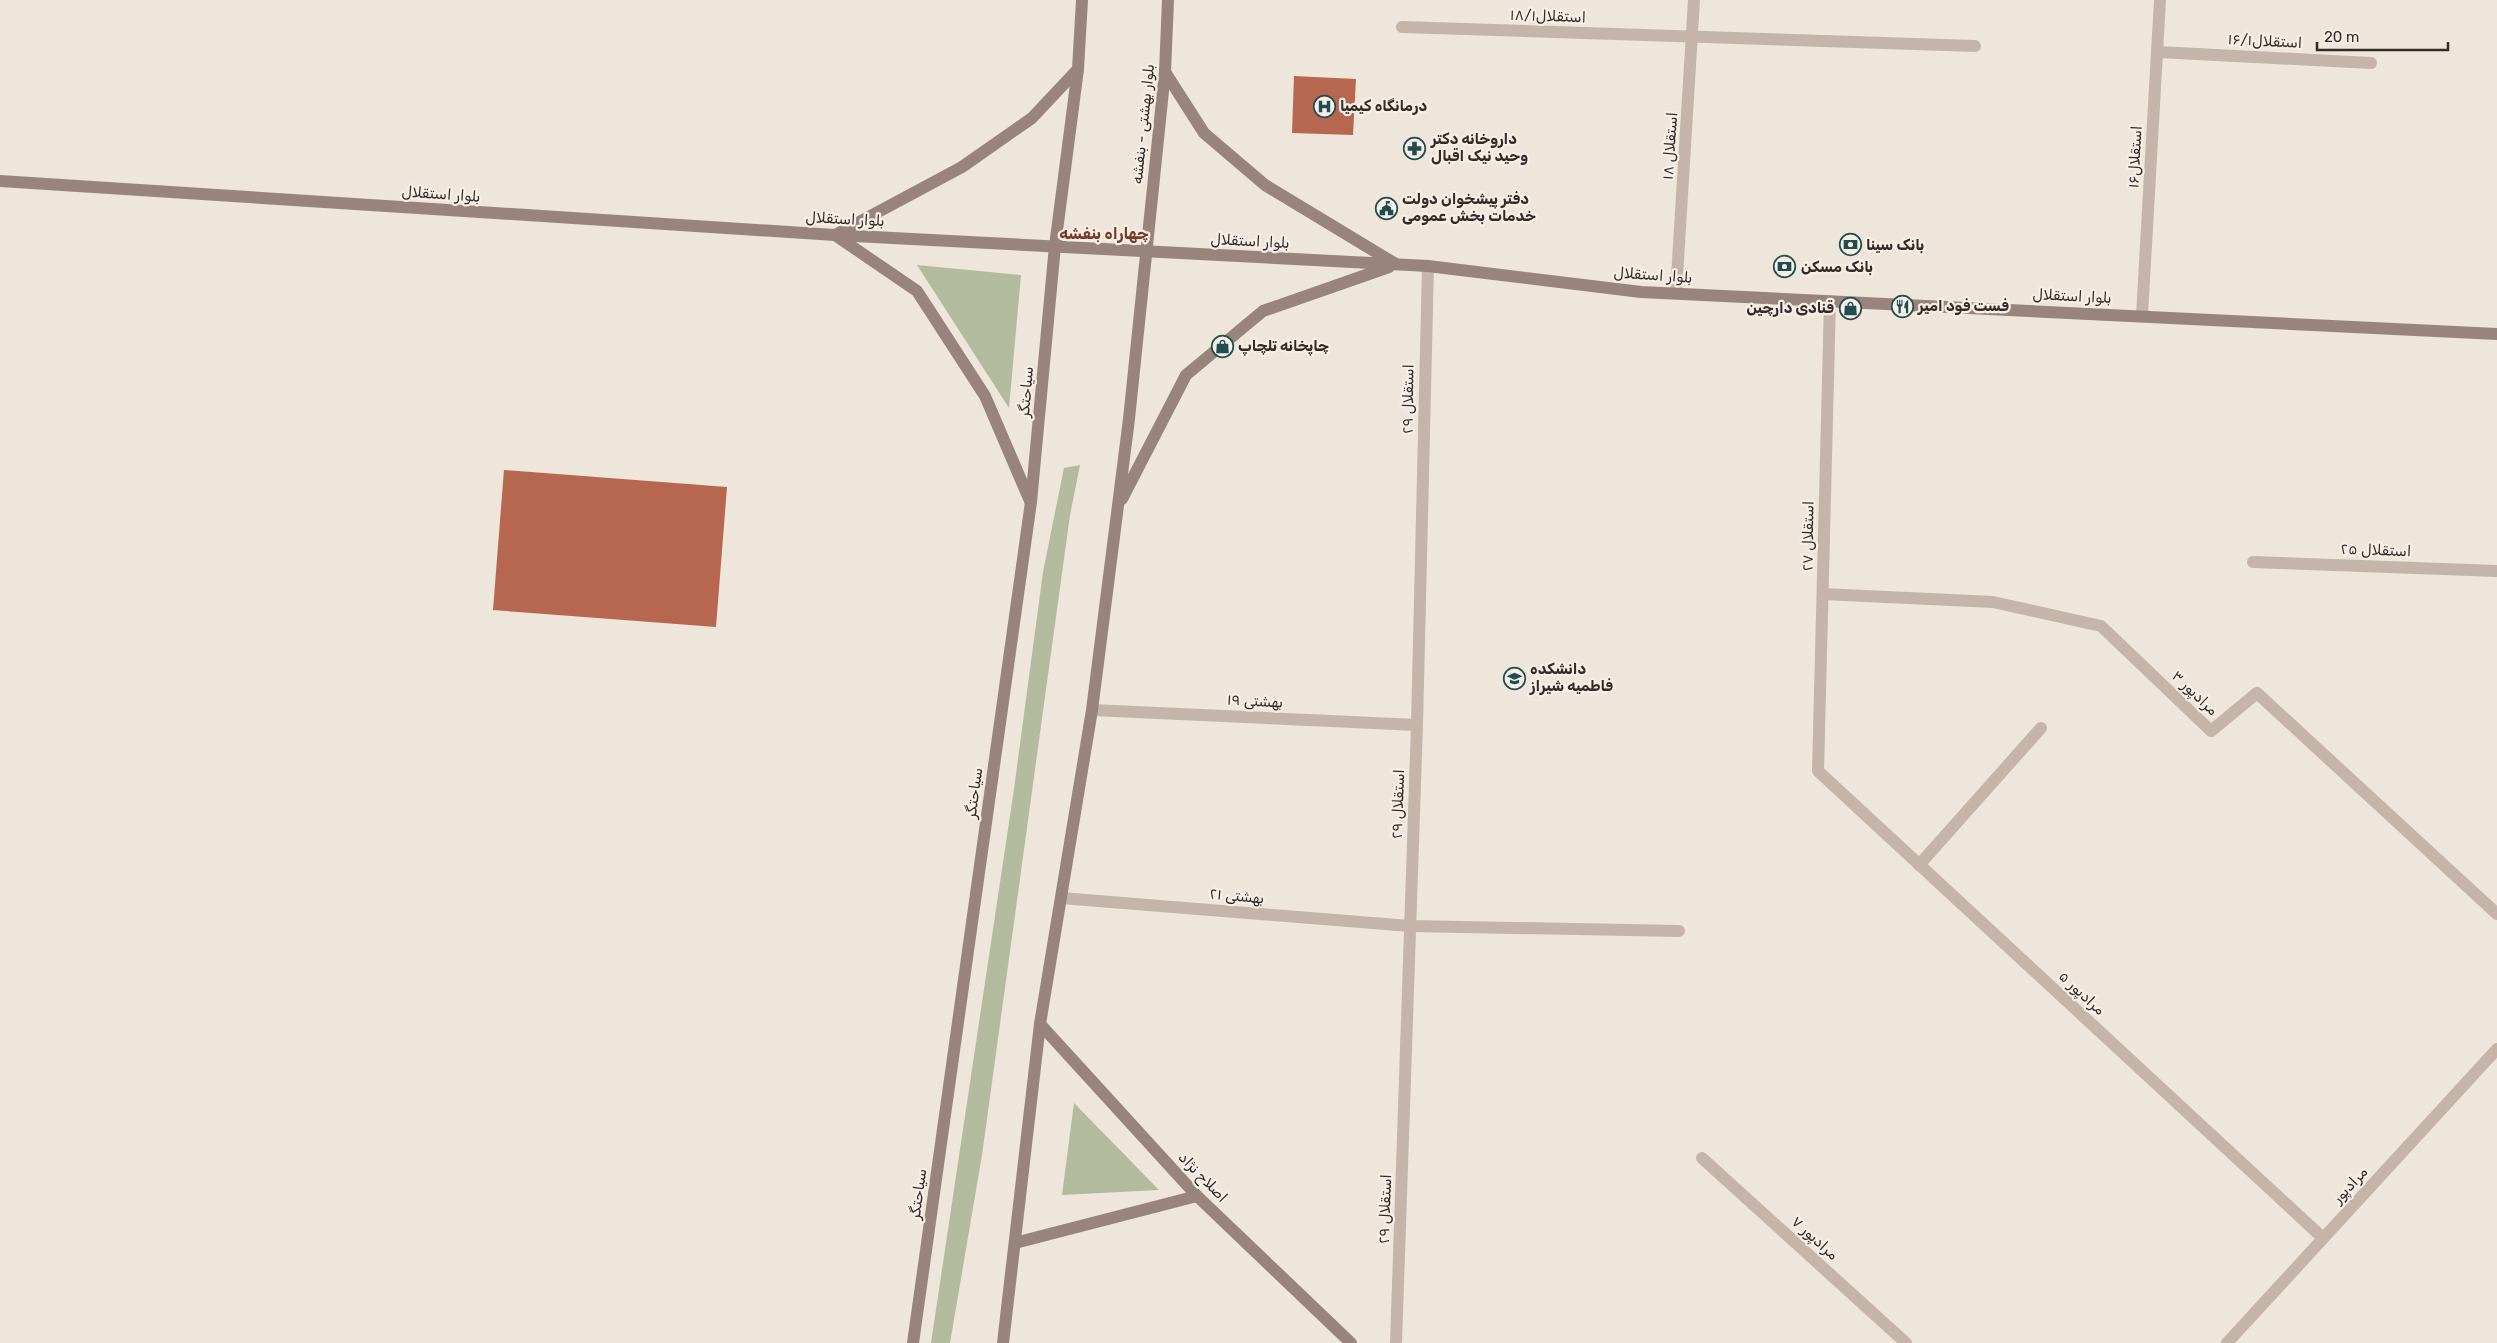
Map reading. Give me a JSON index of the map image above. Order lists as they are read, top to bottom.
{
  "streets": {
    "main road": [
      "بلوار بهشتی - بنفشه",
      "بلوار استقلال",
      "سیاحتگر",
      "اصلاح نژاد"
    ],
    "street": [
      "استقلال۱۸/۱",
      "استقلال۱۶/۱",
      "استقلال ۱۸",
      "استقلال۱۶",
      "۲۹ استقلال",
      "۲۷ استقلال",
      "۲۵ استقلال",
      "۳ مرادپور",
      "۱۹ بهشتی",
      "۲۱ بهشتی",
      "۵ مرادپور",
      "مرادپور",
      "۷ مرادپور"
    ]
  },
  "crossings": [
    ["استقلال۱۸/۱", "استقلال ۱۸"],
    ["استقلال۱۶/۱", "استقلال۱۶"],
    ["بلوار بهشتی - بنفشه", "بلوار استقلال"],
    ["استقلال ۱۸", "بلوار استقلال"],
    ["استقلال۱۶", "بلوار استقلال"],
    ["بلوار استقلال", "سیاحتگر"],
    ["بلوار استقلال", "۲۹ استقلال"],
    ["بلوار استقلال", "۲۷ استقلال"],
    ["۲۹ استقلال", "۱۹ بهشتی"],
    ["۲۹ استقلال", "۲۱ بهشتی"],
    ["۲۷ استقلال", "۳ مرادپور"],
    ["۲۷ استقلال", "۵ مرادپور"],
    ["۵ مرادپور", "مرادپور"]
  ],
  "districts": ["چهاراه بنفشه"],
  "places": {
    "hospital": ["درمانگاه کیمیا"],
    "pharmacy": ["داروخانه دکتر وحید نیک اقبال"],
    "public building": ["دفتر پیشخوان دولت خدمات بخش عمومی"],
    "bank": ["بانک سینا", "بانک مسکن"],
    "restaurant": ["فست فود امیر"],
    "shop": ["قنادی دارچین", "چاپخانه تلچاپ"],
    "school or university": ["دانشکده فاطمیه شیراز"]
  },
  "scale_bar": "20 m"
}
